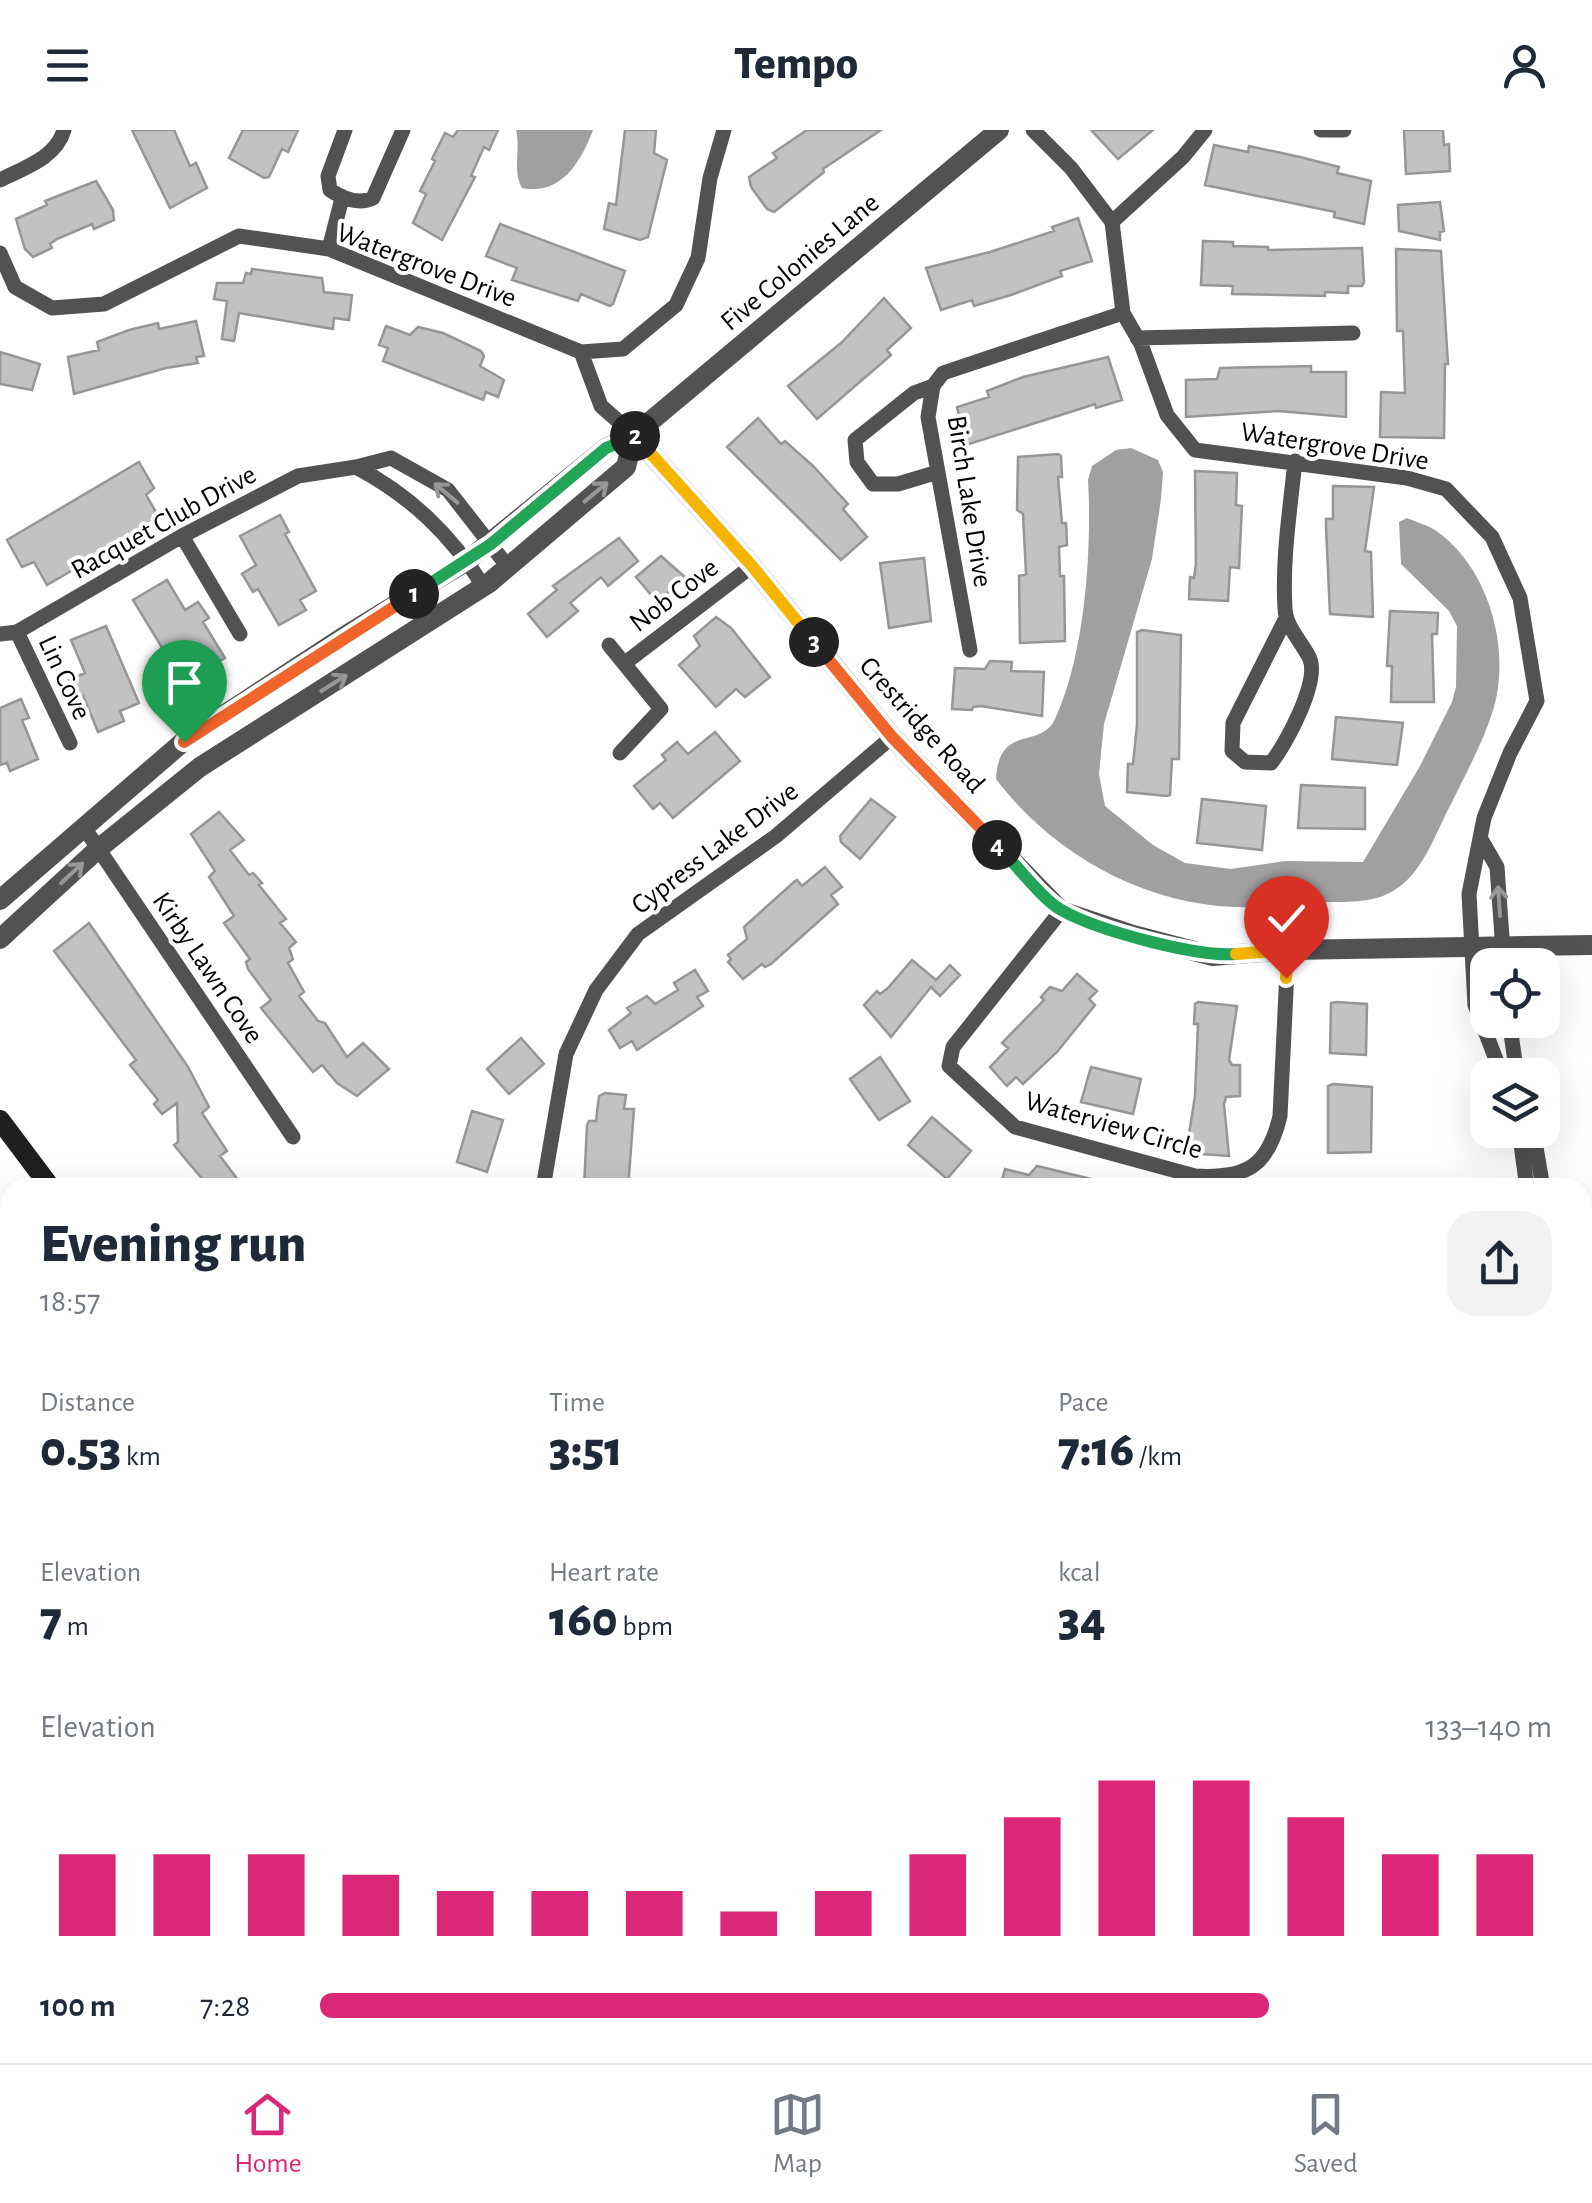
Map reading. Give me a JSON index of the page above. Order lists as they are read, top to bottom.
{
  "streets": {
    "street": [
      "Five Colonies Lane",
      "Watergrove Drive",
      "Birch Lake Drive",
      "Racquet Club Drive",
      "Nob Cove",
      "Lin Cove",
      "Crestridge Road",
      "Cypress Lake Drive",
      "Kirby Lawn Cove",
      "Waterview Circle"
    ]
  },
  "crossings": [
    ["Five Colonies Lane", "Racquet Club Drive"],
    ["Five Colonies Lane", "Crestridge Road"],
    ["Five Colonies Lane", "Kirby Lawn Cove"],
    ["Watergrove Drive", "Birch Lake Drive"],
    ["Watergrove Drive", "Crestridge Road"],
    ["Racquet Club Drive", "Lin Cove"],
    ["Nob Cove", "Crestridge Road"],
    ["Crestridge Road", "Cypress Lake Drive"],
    ["Crestridge Road", "Waterview Circle"]
  ],
  "page": {
    "header": "Tempo",
    "pins": [
      "2",
      "1",
      "3",
      "4"
    ],
    "heading": ["Evening run", "18:57"],
    "stats": [
      ["Distance", "0.53 km"],
      ["Time", "3:51"],
      ["Pace", "7:16 /km"],
      ["Elevation", "7 m"],
      ["Heart rate", "160 bpm"],
      ["kcal", "34"]
    ],
    "chart": ["Elevation", "133–140 m"],
    "list": [
      {
        "name": "100 m",
        "note": "7:28"
      }
    ],
    "tabs": ["Home", "Map", "Saved"]
  }
}
